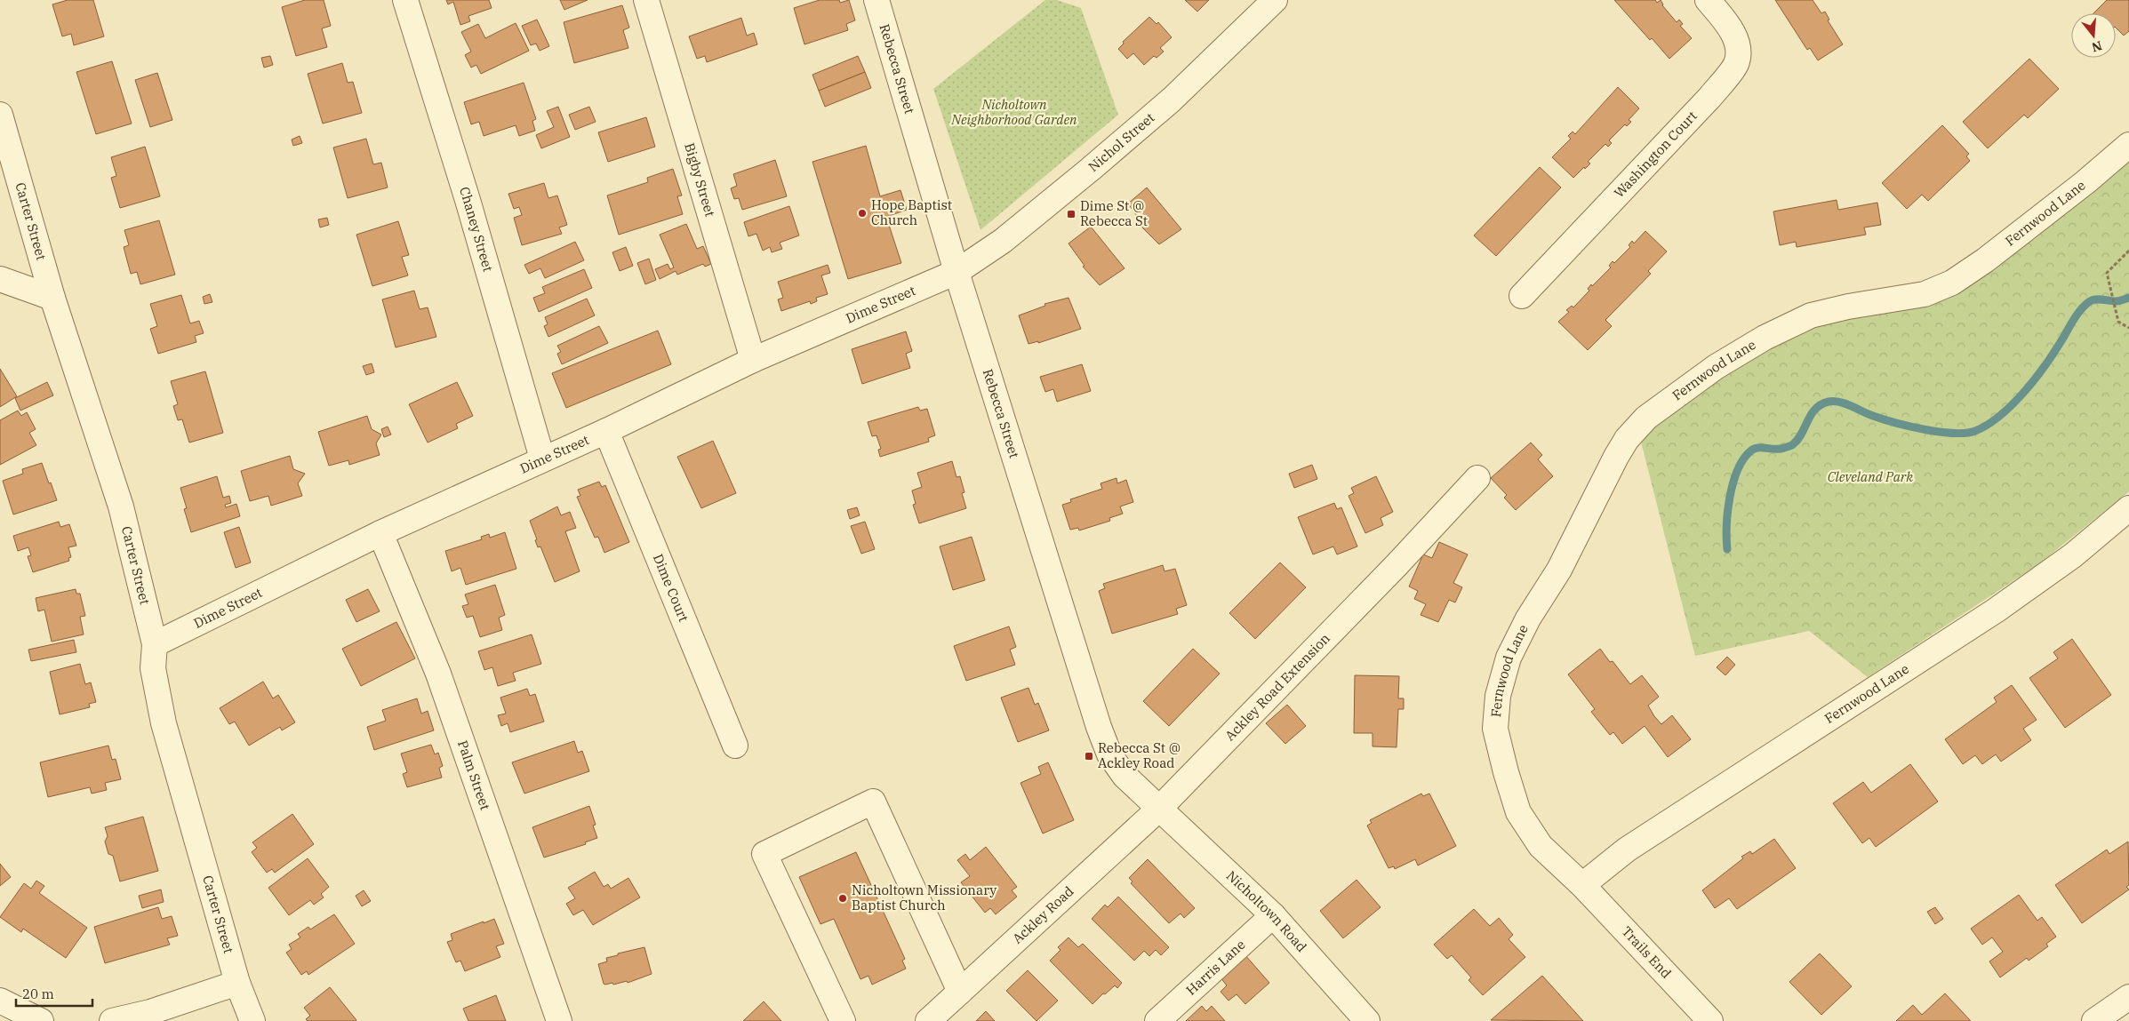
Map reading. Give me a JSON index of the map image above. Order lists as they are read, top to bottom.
{
  "streets": {
    "street": [
      "Rebecca Street",
      "Nichol Street",
      "Washington Court",
      "Bigby Street",
      "Fernwood Lane",
      "Carter Street",
      "Chaney Street",
      "Dime Street",
      "Dime Court",
      "Ackley Road Extension",
      "Palm Street",
      "Nicholtown Road",
      "Ackley Road",
      "Trails End",
      "Harris Lane"
    ]
  },
  "crossings": [
    ["Rebecca Street", "Nichol Street"],
    ["Rebecca Street", "Dime Street"],
    ["Rebecca Street", "Ackley Road Extension"],
    ["Rebecca Street", "Nicholtown Road"],
    ["Rebecca Street", "Ackley Road"],
    ["Nichol Street", "Dime Street"],
    ["Bigby Street", "Dime Street"],
    ["Fernwood Lane", "Trails End"],
    ["Carter Street", "Dime Street"],
    ["Chaney Street", "Dime Street"],
    ["Dime Street", "Dime Court"],
    ["Dime Street", "Palm Street"],
    ["Ackley Road Extension", "Nicholtown Road"],
    ["Ackley Road Extension", "Ackley Road"],
    ["Nicholtown Road", "Ackley Road"],
    ["Nicholtown Road", "Harris Lane"]
  ],
  "parks": ["Nicholtown Neighborhood Garden", "Cleveland Park"],
  "places": {
    "other": ["Hope Baptist Church", "Nicholtown Missionary Baptist Church"],
    "transit": ["Dime St @ Rebecca St", "Rebecca St @ Ackley Road"]
  },
  "scale_bar": "20 m",
  "north": "bottom"
}
